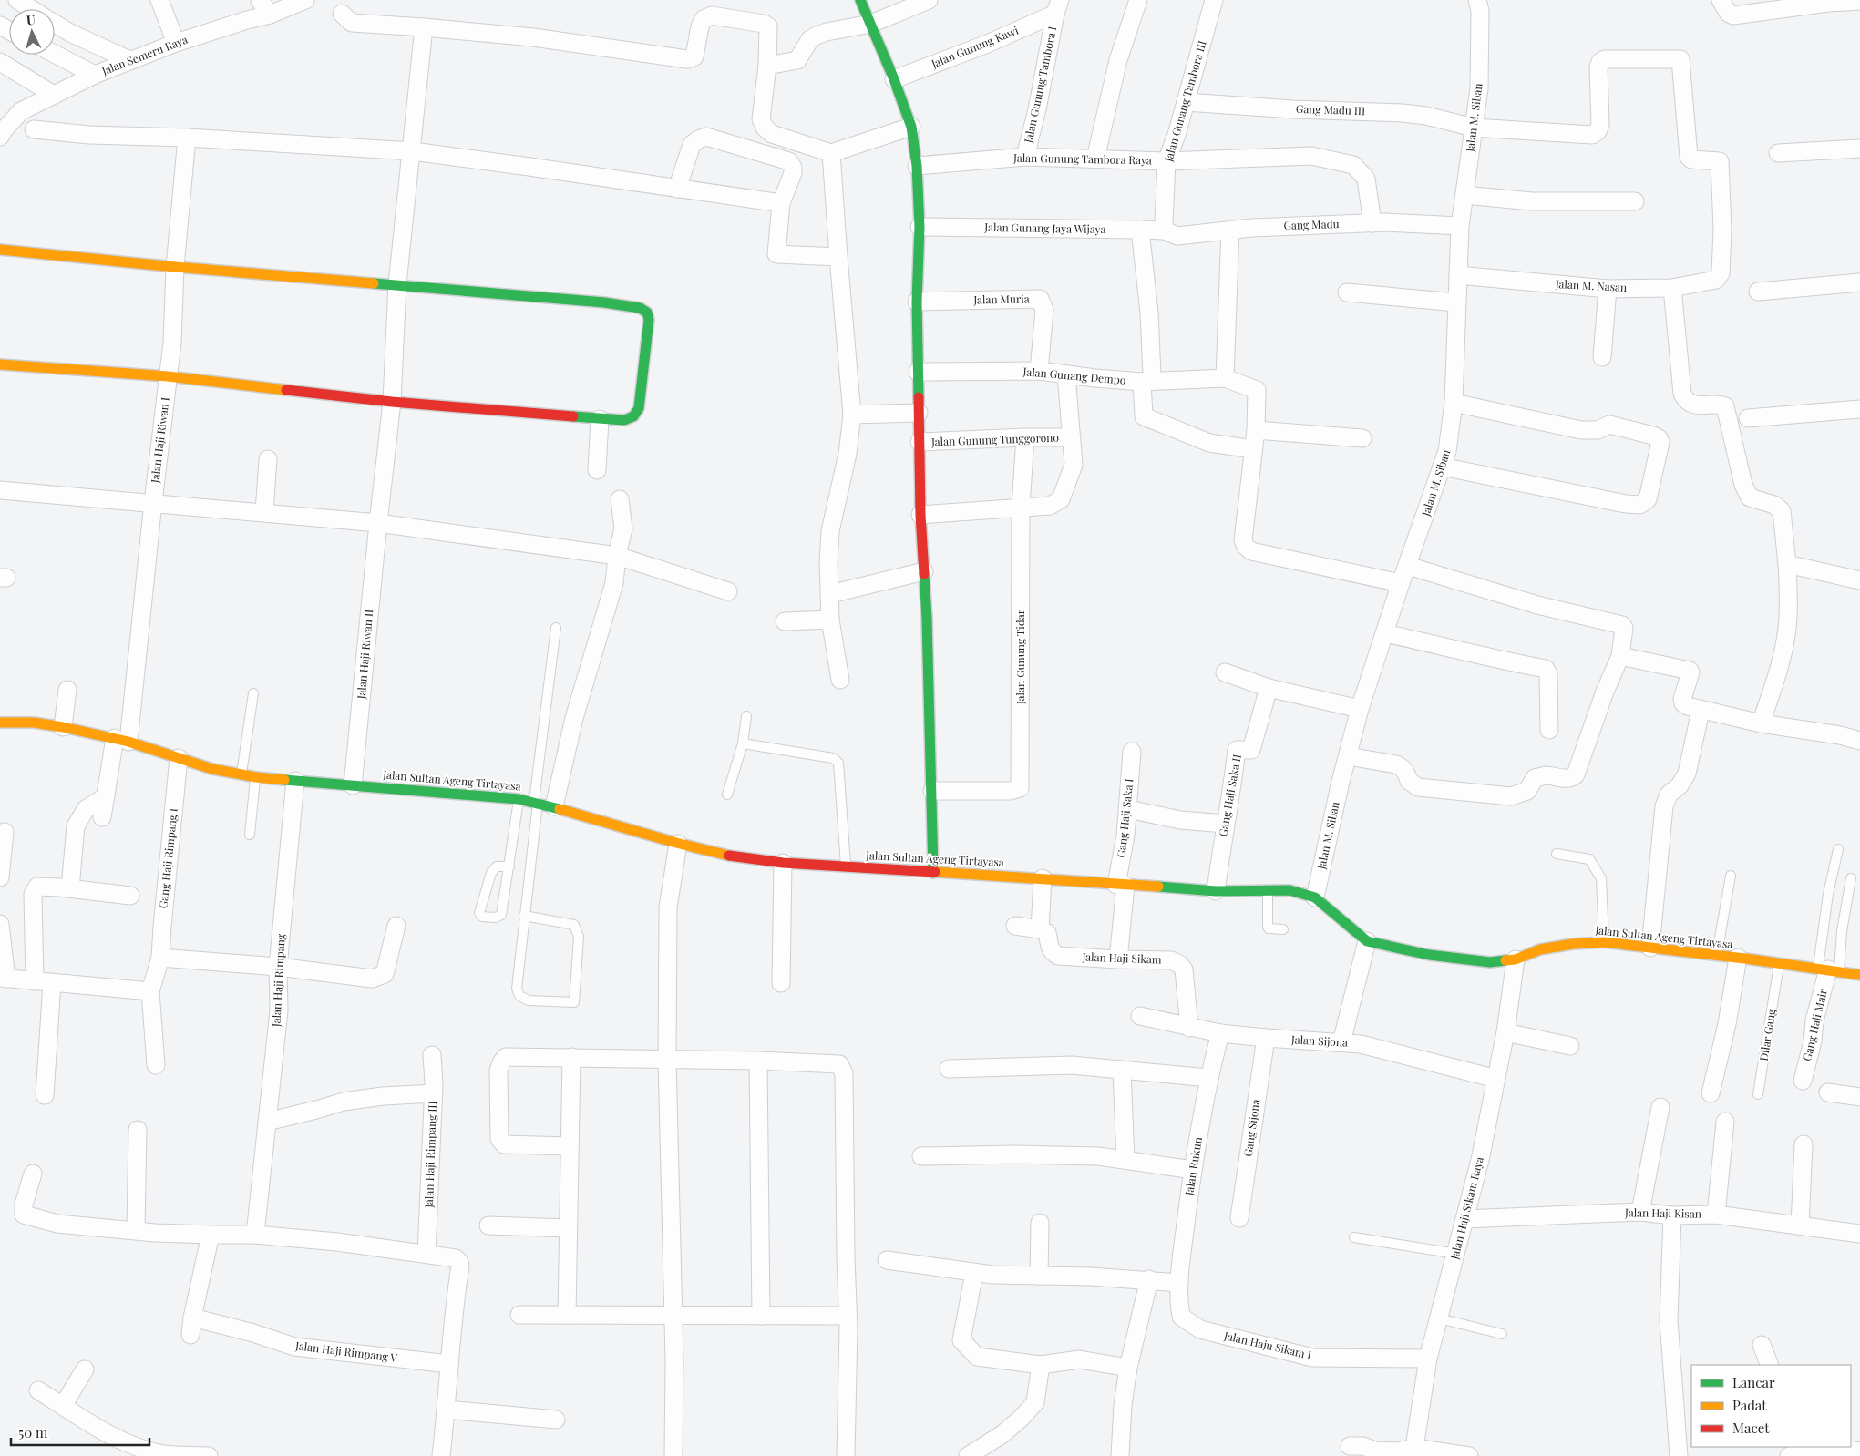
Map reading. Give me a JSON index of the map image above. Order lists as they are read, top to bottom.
{
  "streets": {
    "street": [
      "Jalan Gunung Kawi",
      "Jalan Semeru Raya",
      "Jalan Gunung Tambora I",
      "Jalan Gunang Tambora III",
      "Gang Madu III",
      "Jalan M. Siban",
      "Jalan Gunung Tambora Raya",
      "Gang Madu",
      "Jalan Gunang Jaya Wijaya",
      "Jalan M. Nasan",
      "Jalan Muria",
      "Jalan Gunang Dempo",
      "Jalan Haji Riwan I",
      "Jalan Gunung Tunggorono",
      "Jalan Haji Riwan II",
      "Jalan Gunung Tidar",
      "Jalan Sultan Ageng Tirtayasa",
      "Gang Haji Saka II",
      "Gang Haji Saka I",
      "Gang Haji Rimpang I",
      "Jalan Haji Sikam",
      "Jalan Haji Rimpang",
      "Gang Haji Mair",
      "Jalan Sijona",
      "Gang Sijona",
      "Jalan Haji Rimpang III",
      "Jalan Rukun",
      "Jalan Haji Sikam Raya",
      "Jalan Haji Kisan",
      "Jalan Haju Sikam I",
      "Jalan Haji Rimpang V"
    ],
    "lane": ["Dilar Gang"]
  },
  "crossings": [
    ["Jalan Gunung Kawi", "Jalan Gunung Tambora I"],
    ["Jalan Gunung Tambora I", "Jalan Gunung Tambora Raya"],
    ["Jalan Gunang Tambora III", "Gang Madu III"],
    ["Jalan Gunang Tambora III", "Jalan Gunung Tambora Raya"],
    ["Jalan Gunang Tambora III", "Gang Madu"],
    ["Jalan Gunang Tambora III", "Jalan Gunang Jaya Wijaya"],
    ["Gang Madu III", "Jalan M. Siban"],
    ["Gang Madu III", "Jalan M. Nasan"],
    ["Jalan M. Siban", "Gang Madu"],
    ["Jalan M. Siban", "Jalan M. Nasan"],
    ["Jalan M. Siban", "Jalan Sultan Ageng Tirtayasa"],
    ["Jalan Gunung Tambora Raya", "Gang Madu"],
    ["Gang Madu", "Jalan Gunang Jaya Wijaya"],
    ["Jalan Muria", "Jalan Gunang Dempo"],
    ["Jalan Haji Riwan I", "Jalan Sultan Ageng Tirtayasa"],
    ["Jalan Gunung Tunggorono", "Jalan Gunung Tidar"],
    ["Jalan Haji Riwan II", "Jalan Sultan Ageng Tirtayasa"],
    ["Jalan Sultan Ageng Tirtayasa", "Gang Haji Saka II"],
    ["Jalan Sultan Ageng Tirtayasa", "Gang Haji Saka I"],
    ["Jalan Sultan Ageng Tirtayasa", "Gang Haji Rimpang I"],
    ["Jalan Sultan Ageng Tirtayasa", "Jalan Haji Rimpang"],
    ["Jalan Sultan Ageng Tirtayasa", "Gang Haji Mair"],
    ["Jalan Sultan Ageng Tirtayasa", "Dilar Gang"],
    ["Jalan Sultan Ageng Tirtayasa", "Jalan Haji Sikam Raya"],
    ["Gang Haji Saka I", "Jalan Haji Sikam"],
    ["Jalan Haji Sikam", "Jalan Sijona"],
    ["Jalan Sijona", "Gang Sijona"],
    ["Jalan Sijona", "Jalan Rukun"],
    ["Jalan Sijona", "Jalan Haji Sikam Raya"],
    ["Jalan Rukun", "Jalan Haju Sikam I"],
    ["Jalan Haji Sikam Raya", "Jalan Haji Kisan"],
    ["Jalan Haji Sikam Raya", "Jalan Haju Sikam I"]
  ],
  "legend": ["Lancar", "Padat", "Macet"],
  "scale_bar": "50 m",
  "north": "top"
}
